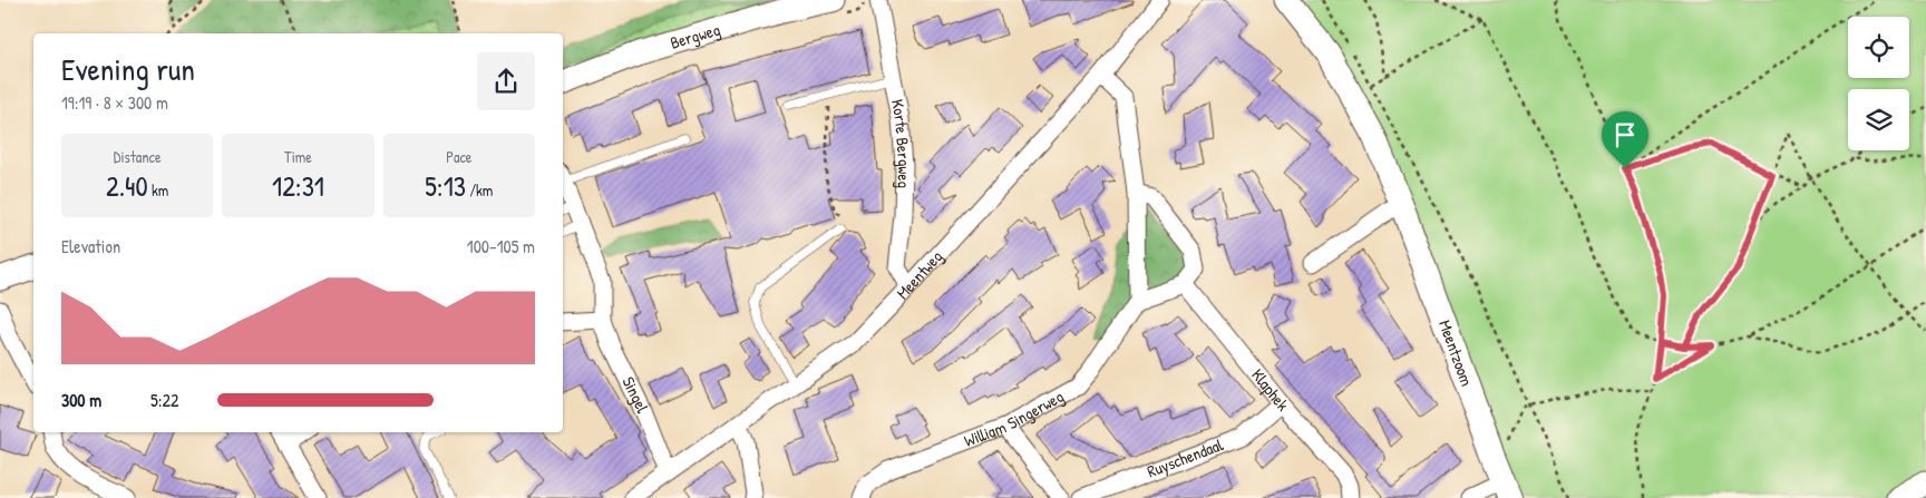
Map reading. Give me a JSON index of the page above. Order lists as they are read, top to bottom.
{
  "streets": {
    "street": [
      "Bergweg",
      "Korte Bergweg",
      "Meentweg",
      "Meentzoom",
      "Klaphek",
      "Singel",
      "William Singerweg",
      "Ruyschendaal"
    ]
  },
  "crossings": [
    ["Korte Bergweg", "Meentweg"],
    ["Meentweg", "Singel"],
    ["Klaphek", "Ruyschendaal"]
  ],
  "page": {
    "heading": ["Evening run", "19:19 · 8 × 300 m"],
    "stats": [
      ["Distance", "2.40 km"],
      ["Time", "12:31"],
      ["Pace", "5:13 /km"]
    ],
    "chart": ["Elevation", "100–105 m"],
    "list": [
      {
        "name": "300 m",
        "note": "5:22"
      }
    ]
  }
}
